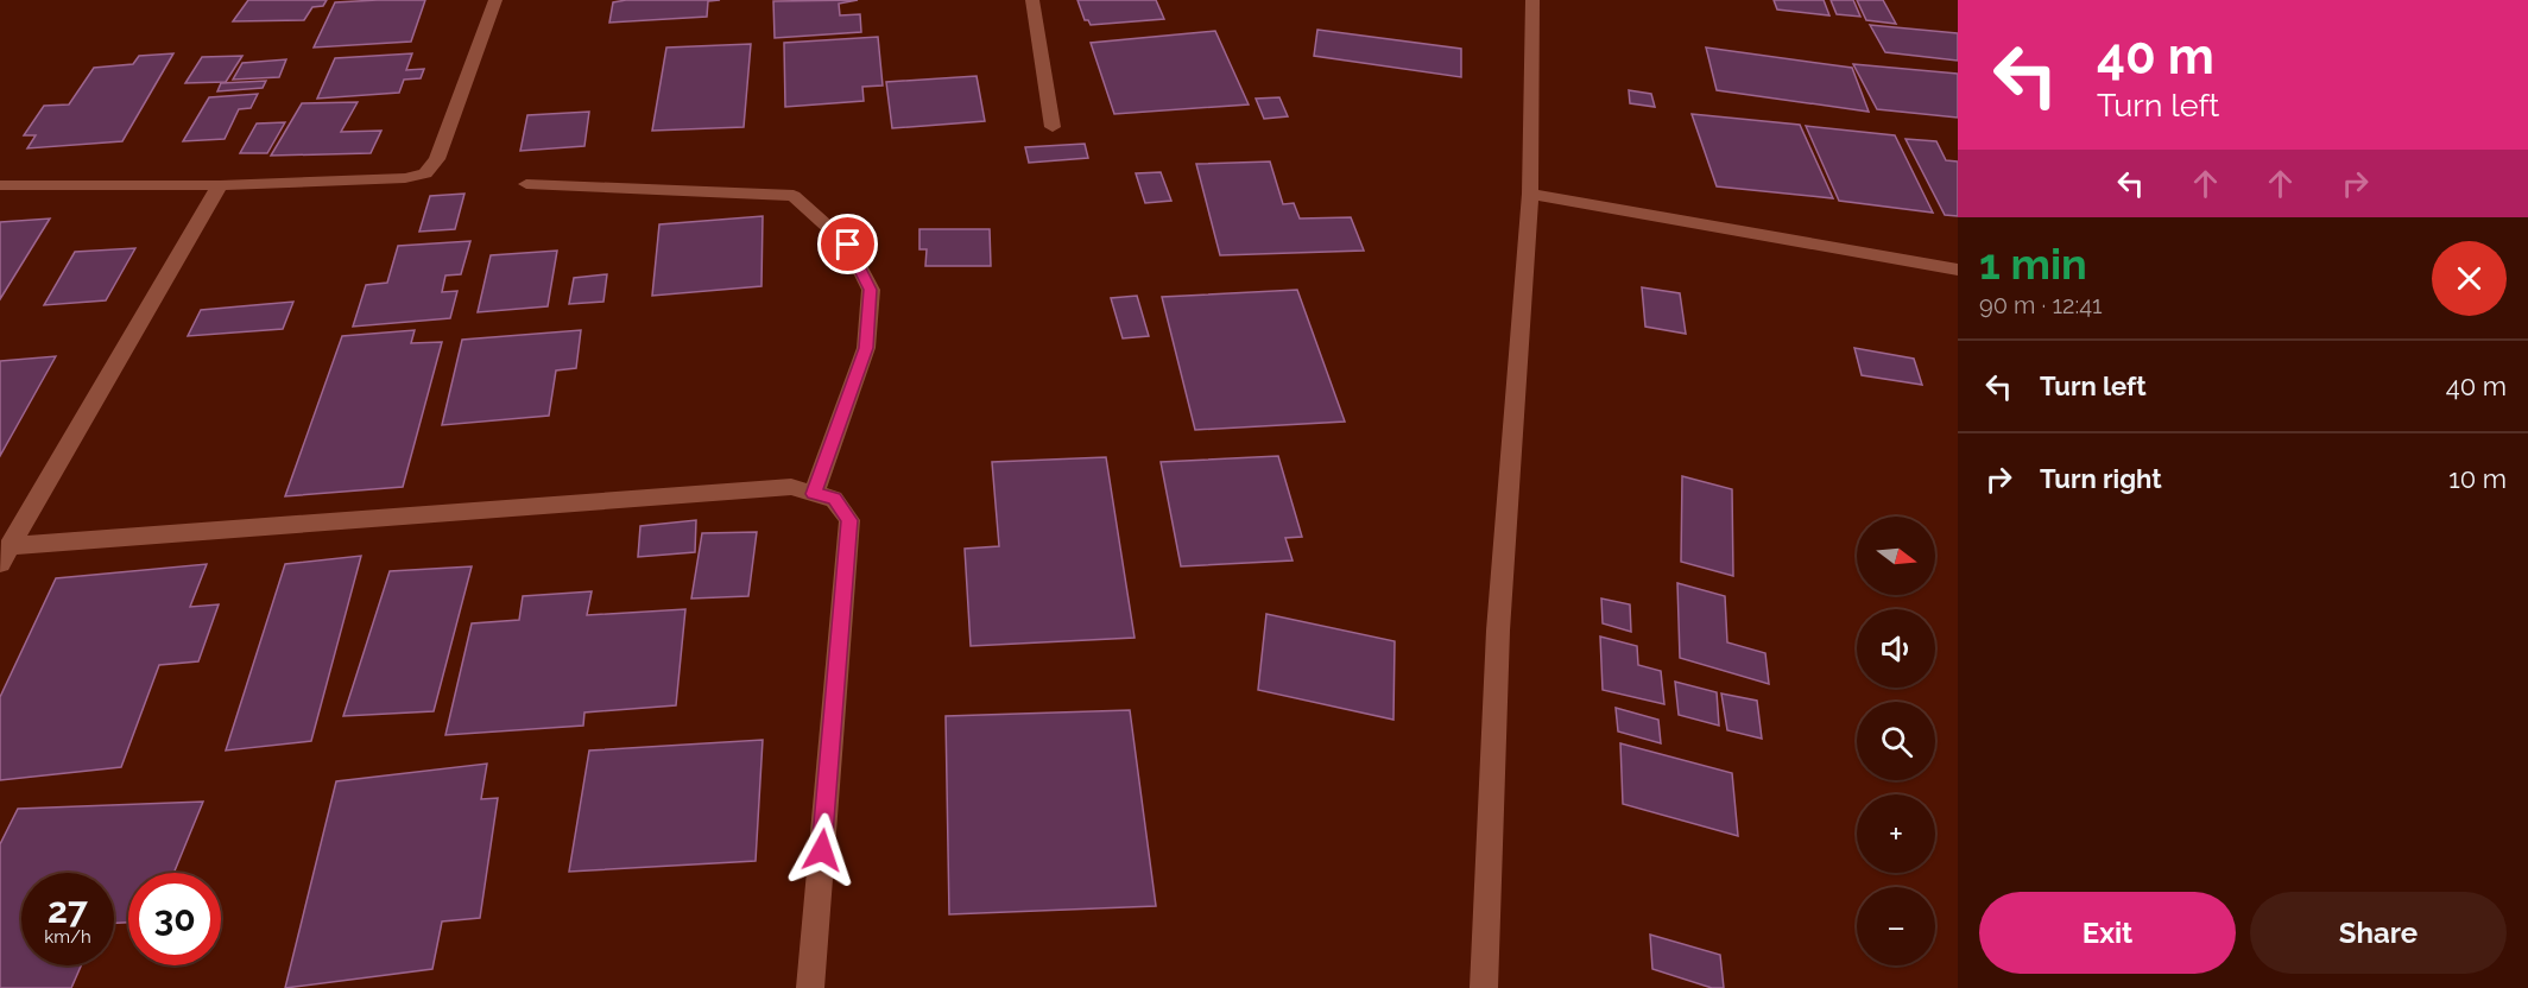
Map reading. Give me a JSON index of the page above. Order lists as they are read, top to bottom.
{
  "north": "right",
  "page": {
    "turn": ["40 m", "Turn left"],
    "heading": ["1 min", "90 m · 12:41"],
    "list": [
      {
        "name": "Turn left",
        "value": "40 m"
      },
      {
        "name": "Turn right",
        "value": "10 m"
      }
    ],
    "map_buttons": ["+", "−"],
    "speed": "27 km/h",
    "limit": "30",
    "buttons": ["Exit", "Share"]
  }
}
